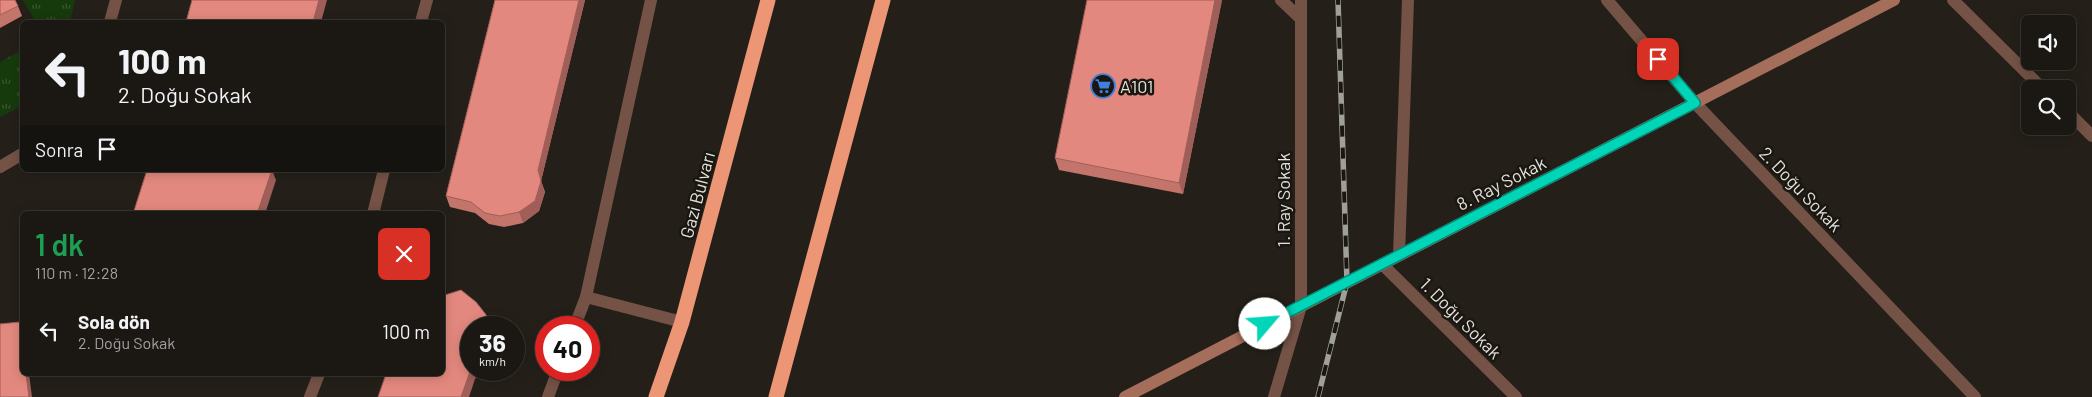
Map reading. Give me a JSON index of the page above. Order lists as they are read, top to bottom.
{
  "streets": {
    "highway": ["Gazi Bulvarı"],
    "street": [
      "8. Ray Sokak",
      "2. Doğu Sokak",
      "1. Ray Sokak",
      "1. Doğu Sokak"
    ]
  },
  "crossings": [
    ["8. Ray Sokak", "2. Doğu Sokak"],
    ["8. Ray Sokak", "1. Ray Sokak"],
    ["8. Ray Sokak", "1. Doğu Sokak"]
  ],
  "places": {
    "supermarket": ["A101"]
  },
  "page": {
    "turn": ["100 m", "2. Doğu Sokak"],
    "then": "Sonra",
    "heading": ["1 dk", "110 m · 12:28"],
    "list": [
      {
        "name": "Sola dön",
        "note": "2. Doğu Sokak",
        "value": "100 m"
      }
    ],
    "speed": "36 km/h",
    "limit": "40"
  }
}
